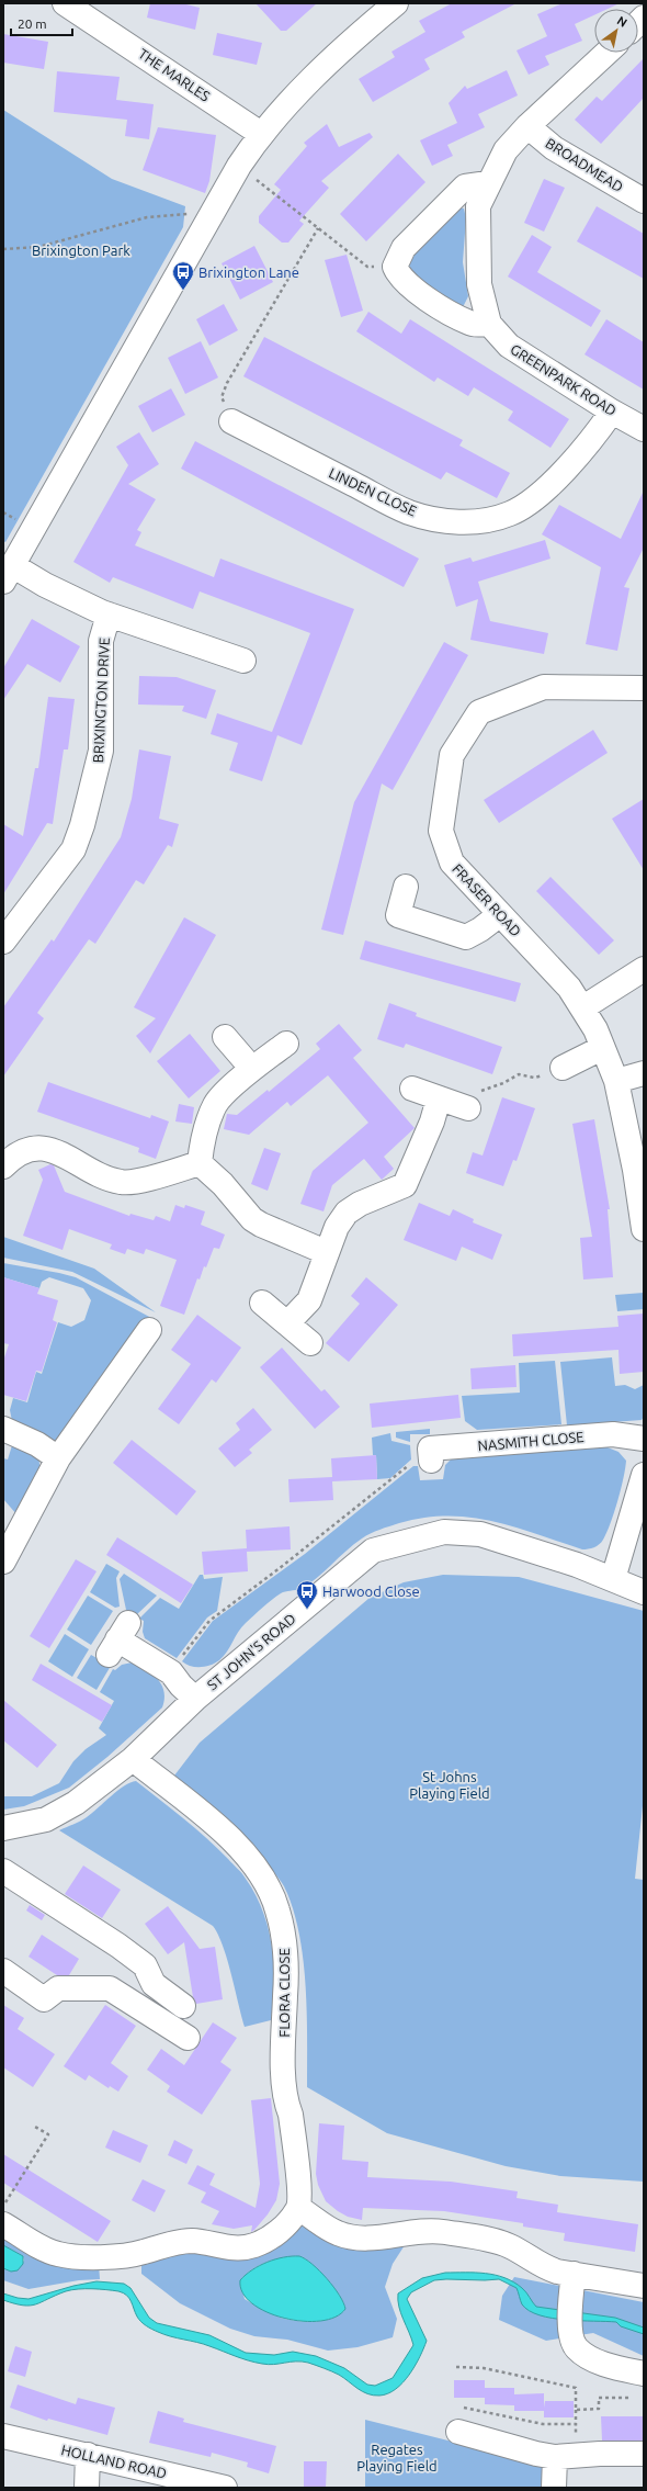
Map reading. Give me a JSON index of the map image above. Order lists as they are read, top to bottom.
{
  "streets": {
    "street": [
      "THE MARLES",
      "BROADMEAD",
      "GREENPARK ROAD",
      "LINDEN CLOSE",
      "BRIXINGTON DRIVE",
      "FRASER ROAD",
      "NASMITH CLOSE",
      "ST JOHN'S ROAD",
      "FLORA CLOSE",
      "HOLLAND ROAD"
    ]
  },
  "crossings": [
    ["BROADMEAD", "GREENPARK ROAD"],
    ["GREENPARK ROAD", "LINDEN CLOSE"],
    ["ST JOHN'S ROAD", "FLORA CLOSE"]
  ],
  "parks": ["Brixington Park", "St Johns Playing Field", "Regates Playing Field"],
  "places": {
    "bus stop": ["Brixington Lane", "Harwood Close"]
  },
  "scale_bar": "20 m",
  "north": "top right"
}
